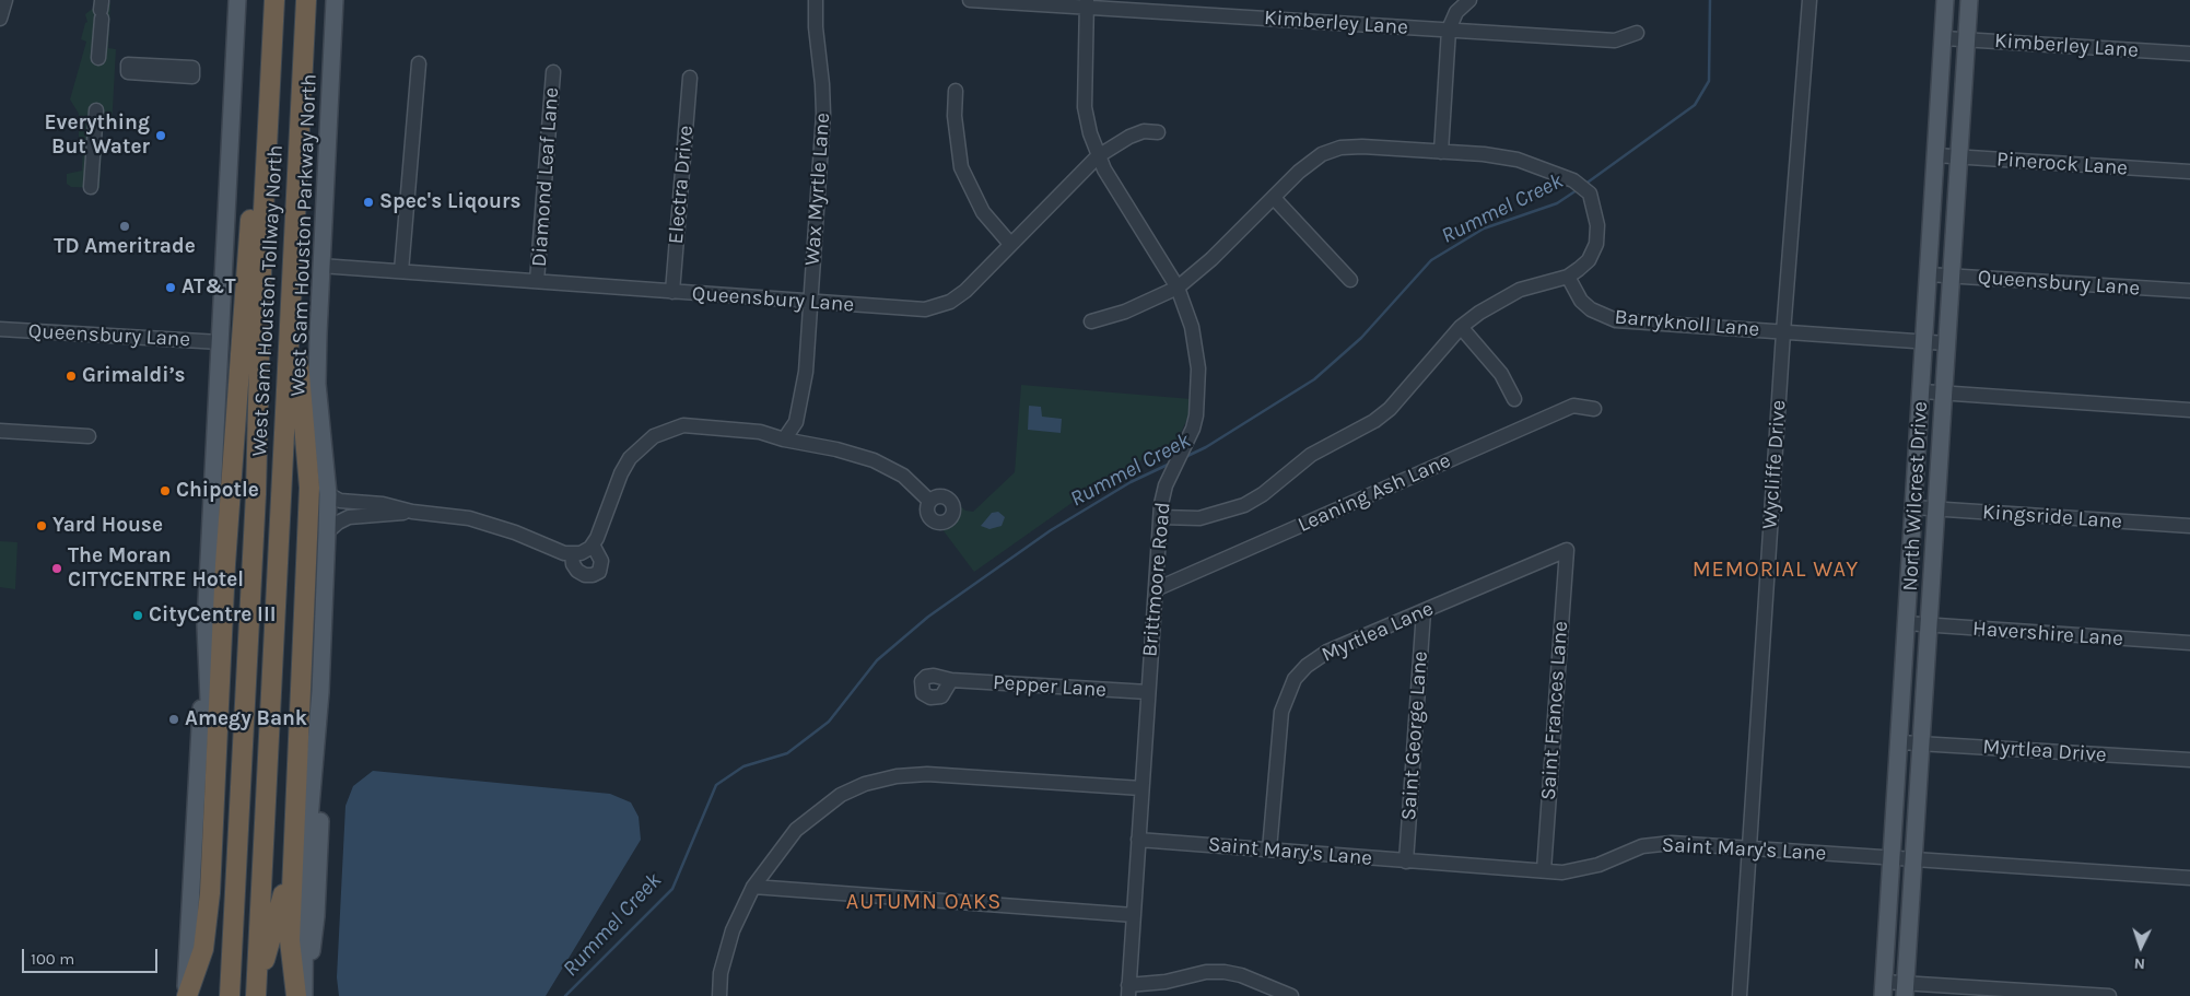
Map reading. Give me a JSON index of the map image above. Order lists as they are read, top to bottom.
{
  "streets": {
    "highway": ["West Sam Houston Tollway North"],
    "main road": ["West Sam Houston Parkway North", "North Wilcrest Drive"],
    "street": [
      "Kimberley Lane",
      "Pinerock Lane",
      "Diamond Leaf Lane",
      "Electra Drive",
      "Wax Myrtle Lane",
      "Queensbury Lane",
      "Barryknoll Lane",
      "Wycliffe Drive",
      "Leaning Ash Lane",
      "Kingsride Lane",
      "Brittmoore Road",
      "Myrtlea Lane",
      "Havershire Lane",
      "Pepper Lane",
      "Saint Frances Lane",
      "Saint George Lane",
      "Myrtlea Drive",
      "Saint Mary's Lane"
    ]
  },
  "crossings": [
    ["Kimberley Lane", "North Wilcrest Drive"],
    ["Kimberley Lane", "Brittmoore Road"],
    ["Pinerock Lane", "North Wilcrest Drive"],
    ["Diamond Leaf Lane", "Queensbury Lane"],
    ["Electra Drive", "Queensbury Lane"],
    ["Wax Myrtle Lane", "Queensbury Lane"],
    ["West Sam Houston Parkway North", "Queensbury Lane"],
    ["Queensbury Lane", "North Wilcrest Drive"],
    ["Queensbury Lane", "Brittmoore Road"],
    ["Barryknoll Lane", "Wycliffe Drive"],
    ["Barryknoll Lane", "North Wilcrest Drive"],
    ["Wycliffe Drive", "Saint Mary's Lane"],
    ["Leaning Ash Lane", "Brittmoore Road"],
    ["North Wilcrest Drive", "Kingsride Lane"],
    ["North Wilcrest Drive", "Havershire Lane"],
    ["North Wilcrest Drive", "Myrtlea Drive"],
    ["North Wilcrest Drive", "Saint Mary's Lane"],
    ["Brittmoore Road", "Pepper Lane"],
    ["Brittmoore Road", "Saint Mary's Lane"],
    ["Myrtlea Lane", "Saint Frances Lane"],
    ["Myrtlea Lane", "Saint George Lane"],
    ["Myrtlea Lane", "Saint Mary's Lane"],
    ["Saint Frances Lane", "Saint Mary's Lane"],
    ["Saint George Lane", "Saint Mary's Lane"]
  ],
  "districts": ["MEMORIAL WAY", "AUTUMN OAKS"],
  "water": ["Rummel Creek"],
  "places": [
    "Everything But Water",
    "Spec's Liqours",
    "TD Ameritrade",
    "AT&T",
    "Grimaldi’s",
    "Chipotle",
    "Yard House",
    "The Moran CITYCENTRE Hotel",
    "CityCentre III",
    "Amegy Bank"
  ],
  "scale_bar": "100 m",
  "north": "bottom"
}
